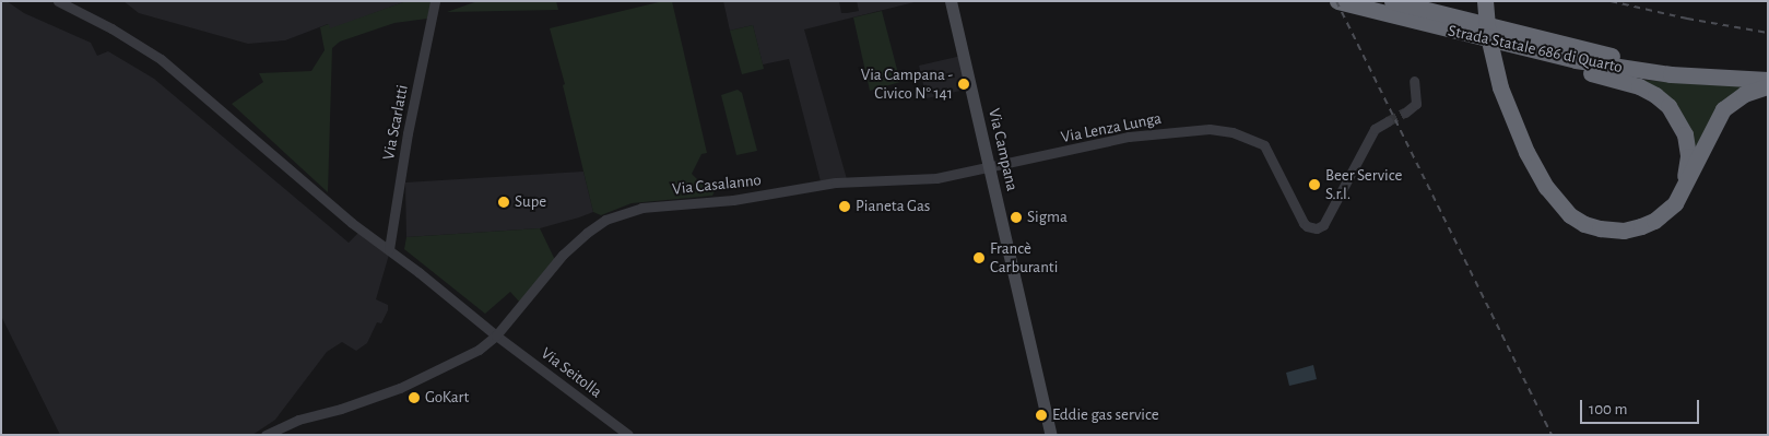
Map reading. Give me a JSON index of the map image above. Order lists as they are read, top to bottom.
{
  "streets": {
    "highway": ["Strada Statale 686 di Quarto"],
    "main road": ["Via Campana"],
    "street": [
      "Via Scarlatti",
      "Via Lenza Lunga",
      "Via Casalanno",
      "Via Seitolla"
    ]
  },
  "crossings": [
    ["Via Scarlatti", "Via Seitolla"],
    ["Via Lenza Lunga", "Via Campana"],
    ["Via Lenza Lunga", "Via Casalanno"],
    ["Via Campana", "Via Casalanno"],
    ["Via Casalanno", "Via Seitolla"]
  ],
  "places": [
    "Via Campana - Civico N° 141",
    "Beer Service S.r.l.",
    "Supe",
    "Pianeta Gas",
    "Sigma",
    "Francè Carburanti",
    "GoKart",
    "Eddie gas service"
  ],
  "scale_bar": "100 m"
}
